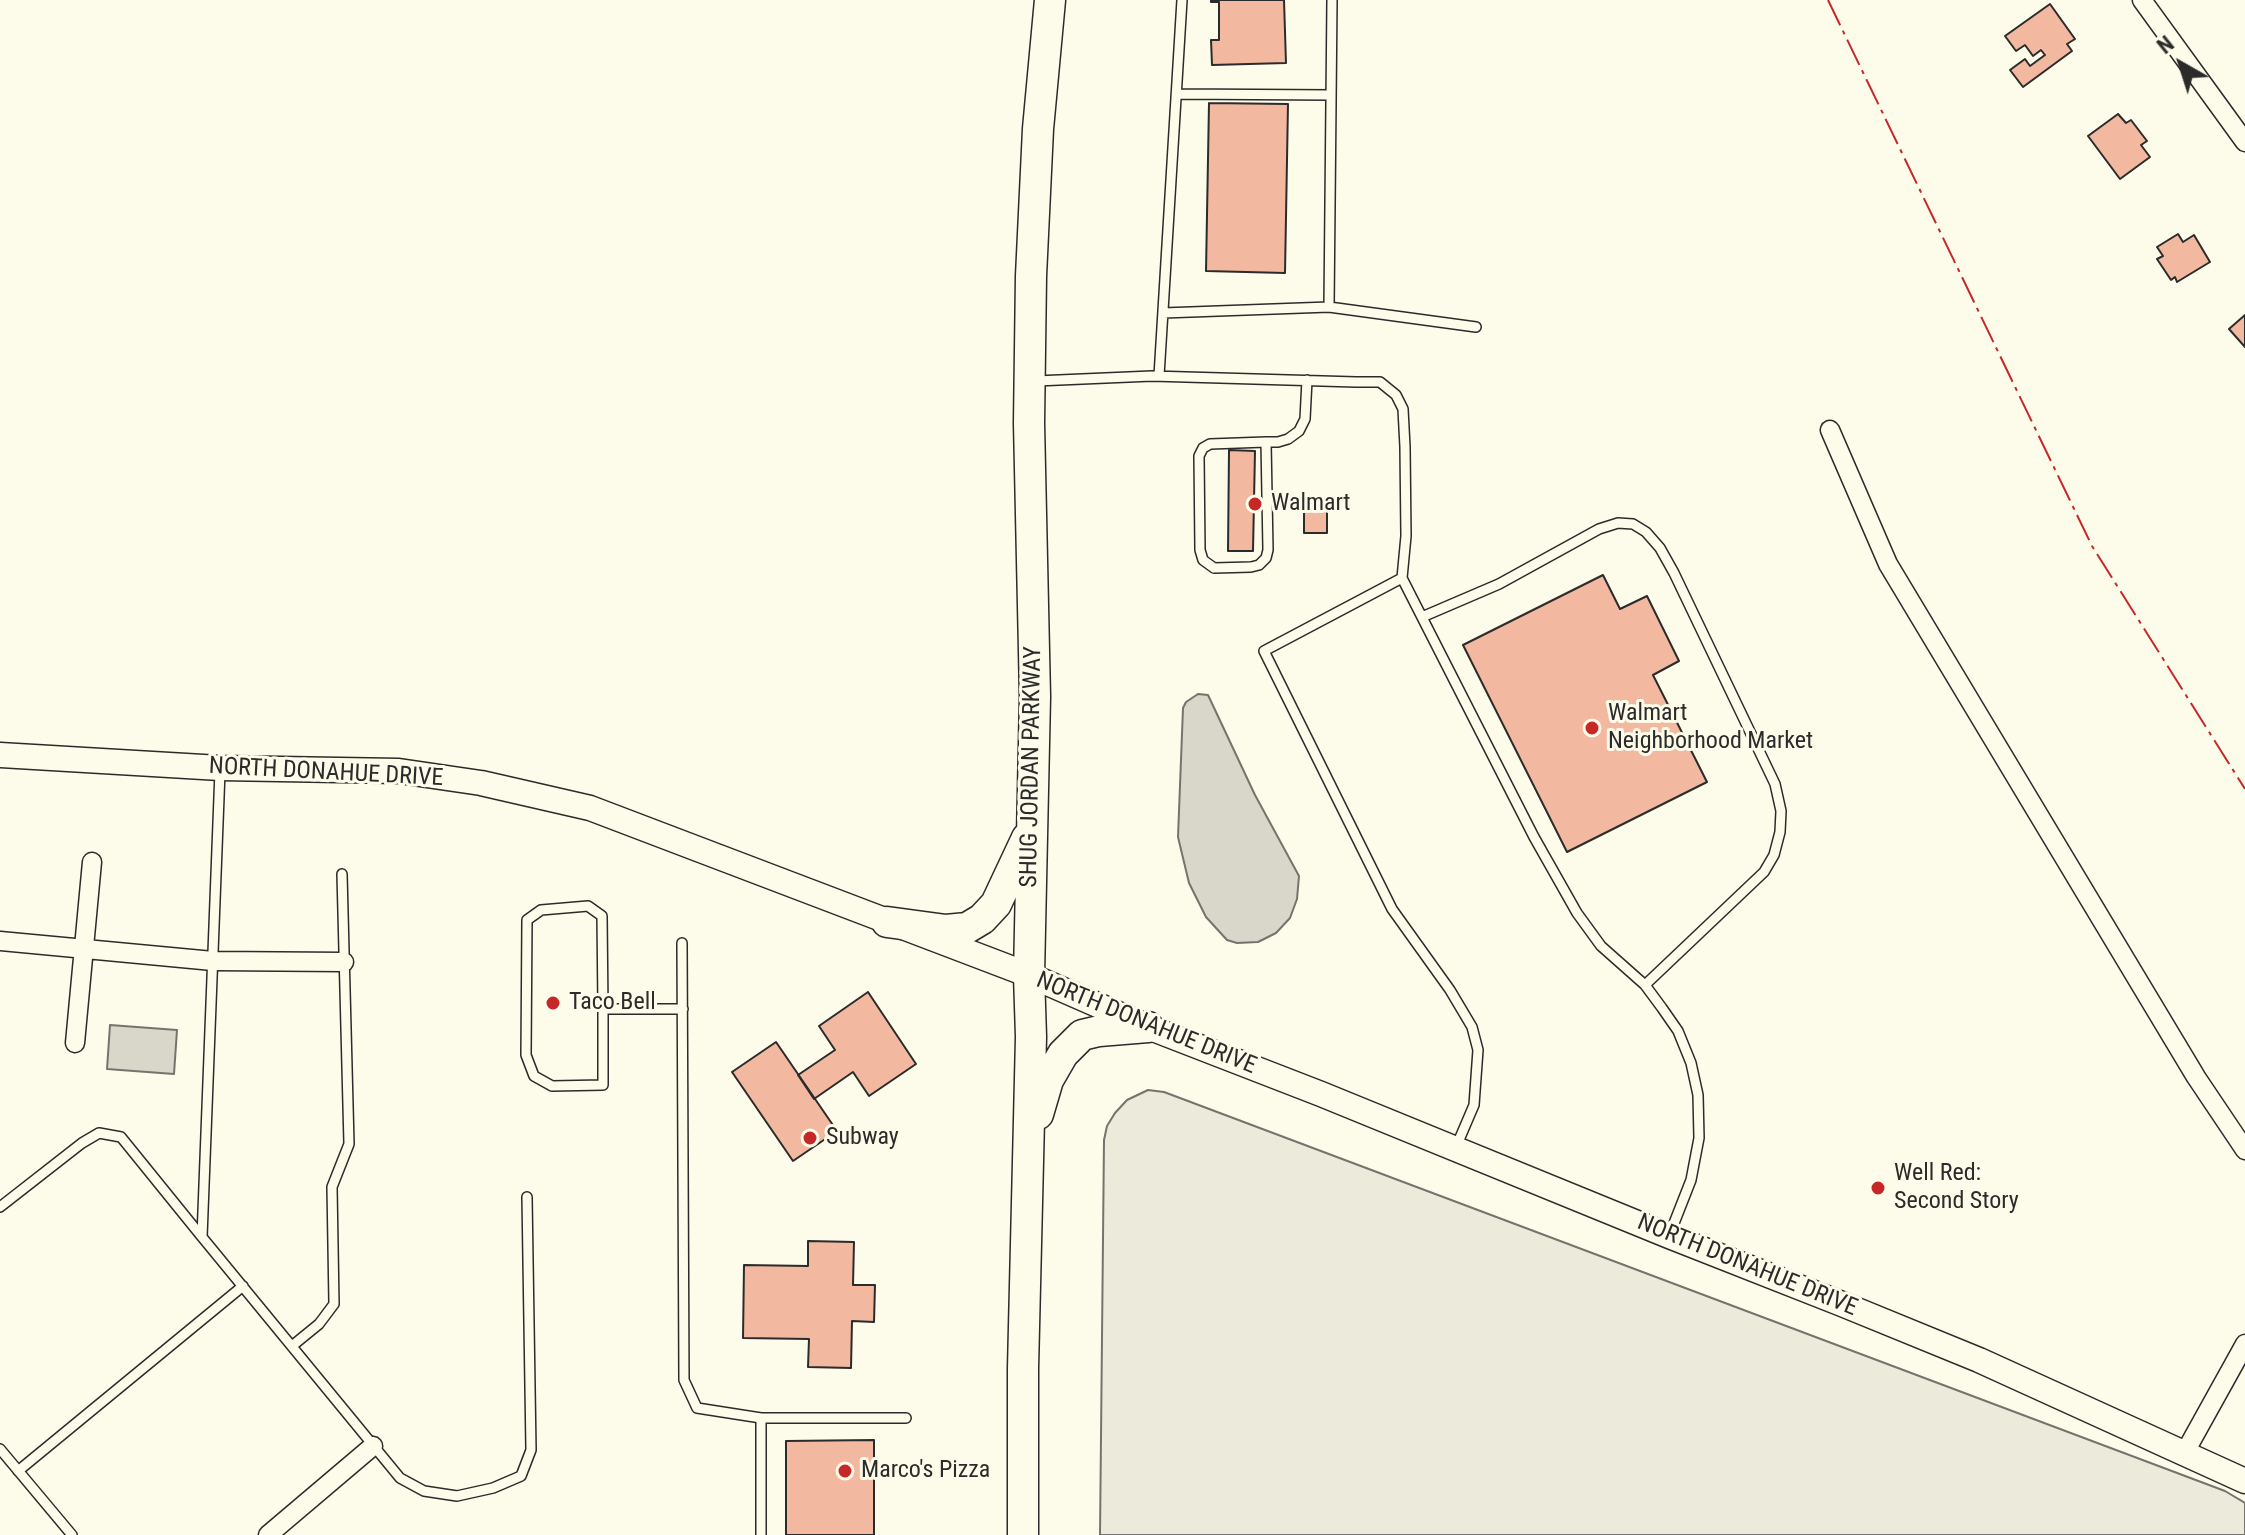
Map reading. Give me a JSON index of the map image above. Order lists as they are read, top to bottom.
{
  "streets": {
    "main road": ["SHUG JORDAN PARKWAY"],
    "street": ["NORTH DONAHUE DRIVE"]
  },
  "crossings": [
    ["SHUG JORDAN PARKWAY", "NORTH DONAHUE DRIVE"]
  ],
  "places": [
    "Walmart",
    "Walmart Neighborhood Market",
    "Taco Bell",
    "Subway",
    "Well Red: Second Story",
    "Marco's Pizza"
  ],
  "north": "top left"
}
